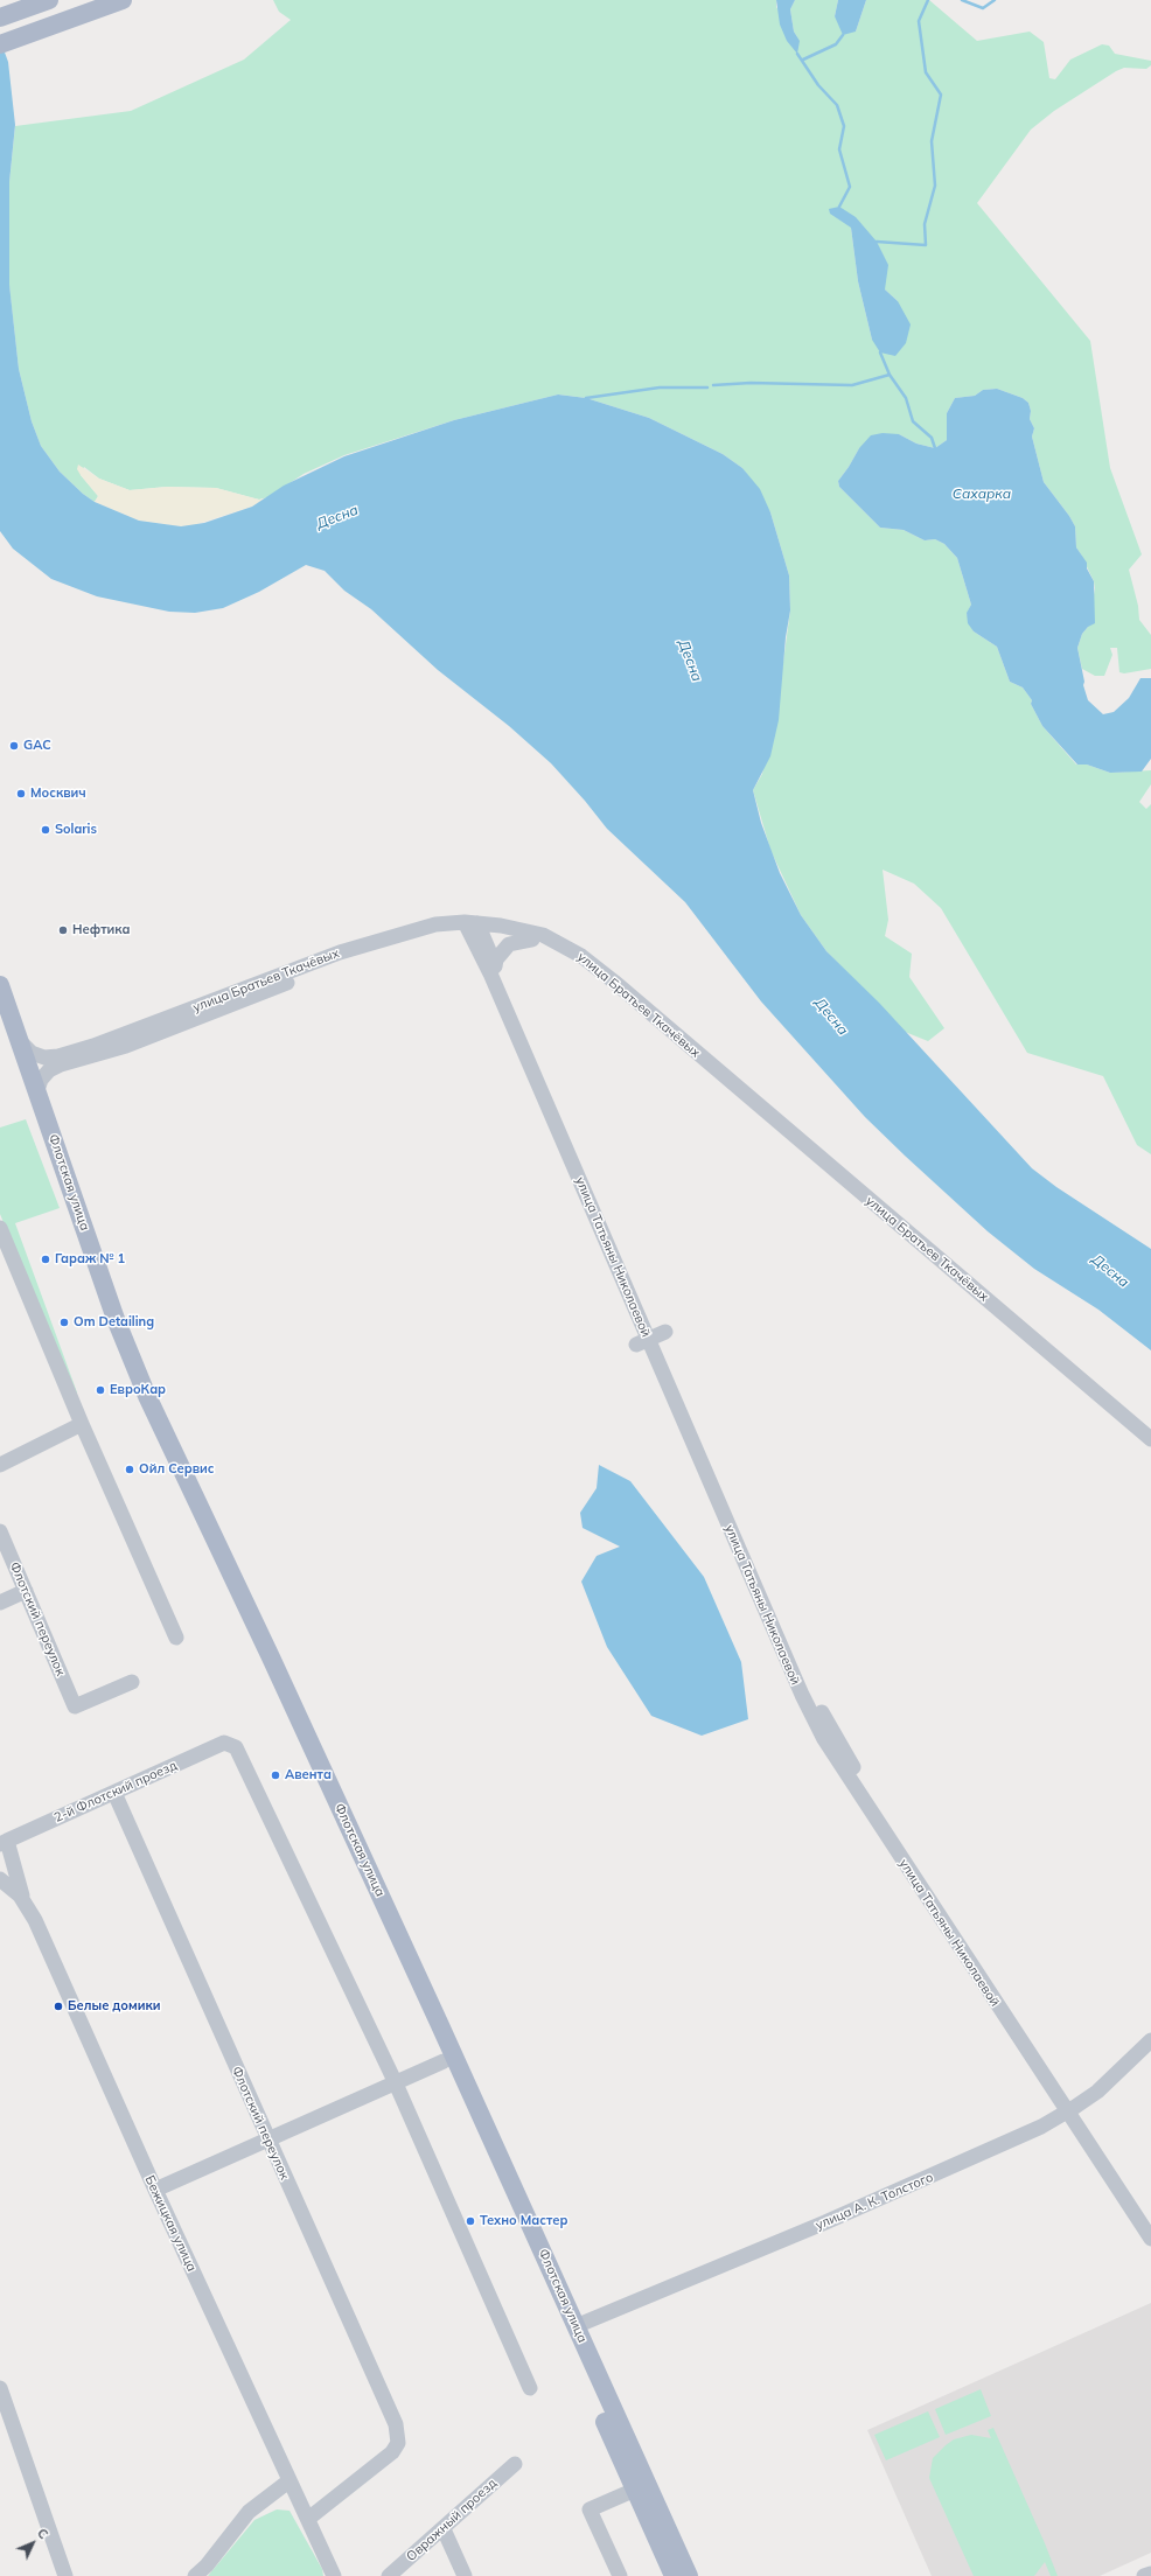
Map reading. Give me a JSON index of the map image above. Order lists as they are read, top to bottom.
{
  "streets": {
    "main road": ["Флотская улица"],
    "street": [
      "улица Братьев Ткачёвых",
      "улица Татьяны Николаевой",
      "Флотский переулок",
      "2-й Флотский проезд",
      "улица А. К. Толстого",
      "Бежицкая улица",
      "Овражный проезд"
    ]
  },
  "crossings": [
    ["улица Братьев Ткачёвых", "Флотская улица"],
    ["улица Братьев Ткачёвых", "улица Татьяны Николаевой"],
    ["Флотская улица", "улица А. К. Толстого"],
    ["улица Татьяны Николаевой", "улица А. К. Толстого"],
    ["Флотский переулок", "2-й Флотский проезд"],
    ["Флотский переулок", "Бежицкая улица"]
  ],
  "water": ["Сахарка", "Десна"],
  "places": [
    "GAC",
    "Москвич",
    "Solaris",
    "Нефтика",
    "Гараж № 1",
    "Om Detailing",
    "ЕвроКар",
    "Ойл Сервис",
    "Авента",
    "Белые домики",
    "Техно Мастер"
  ],
  "north": "top right"
}
